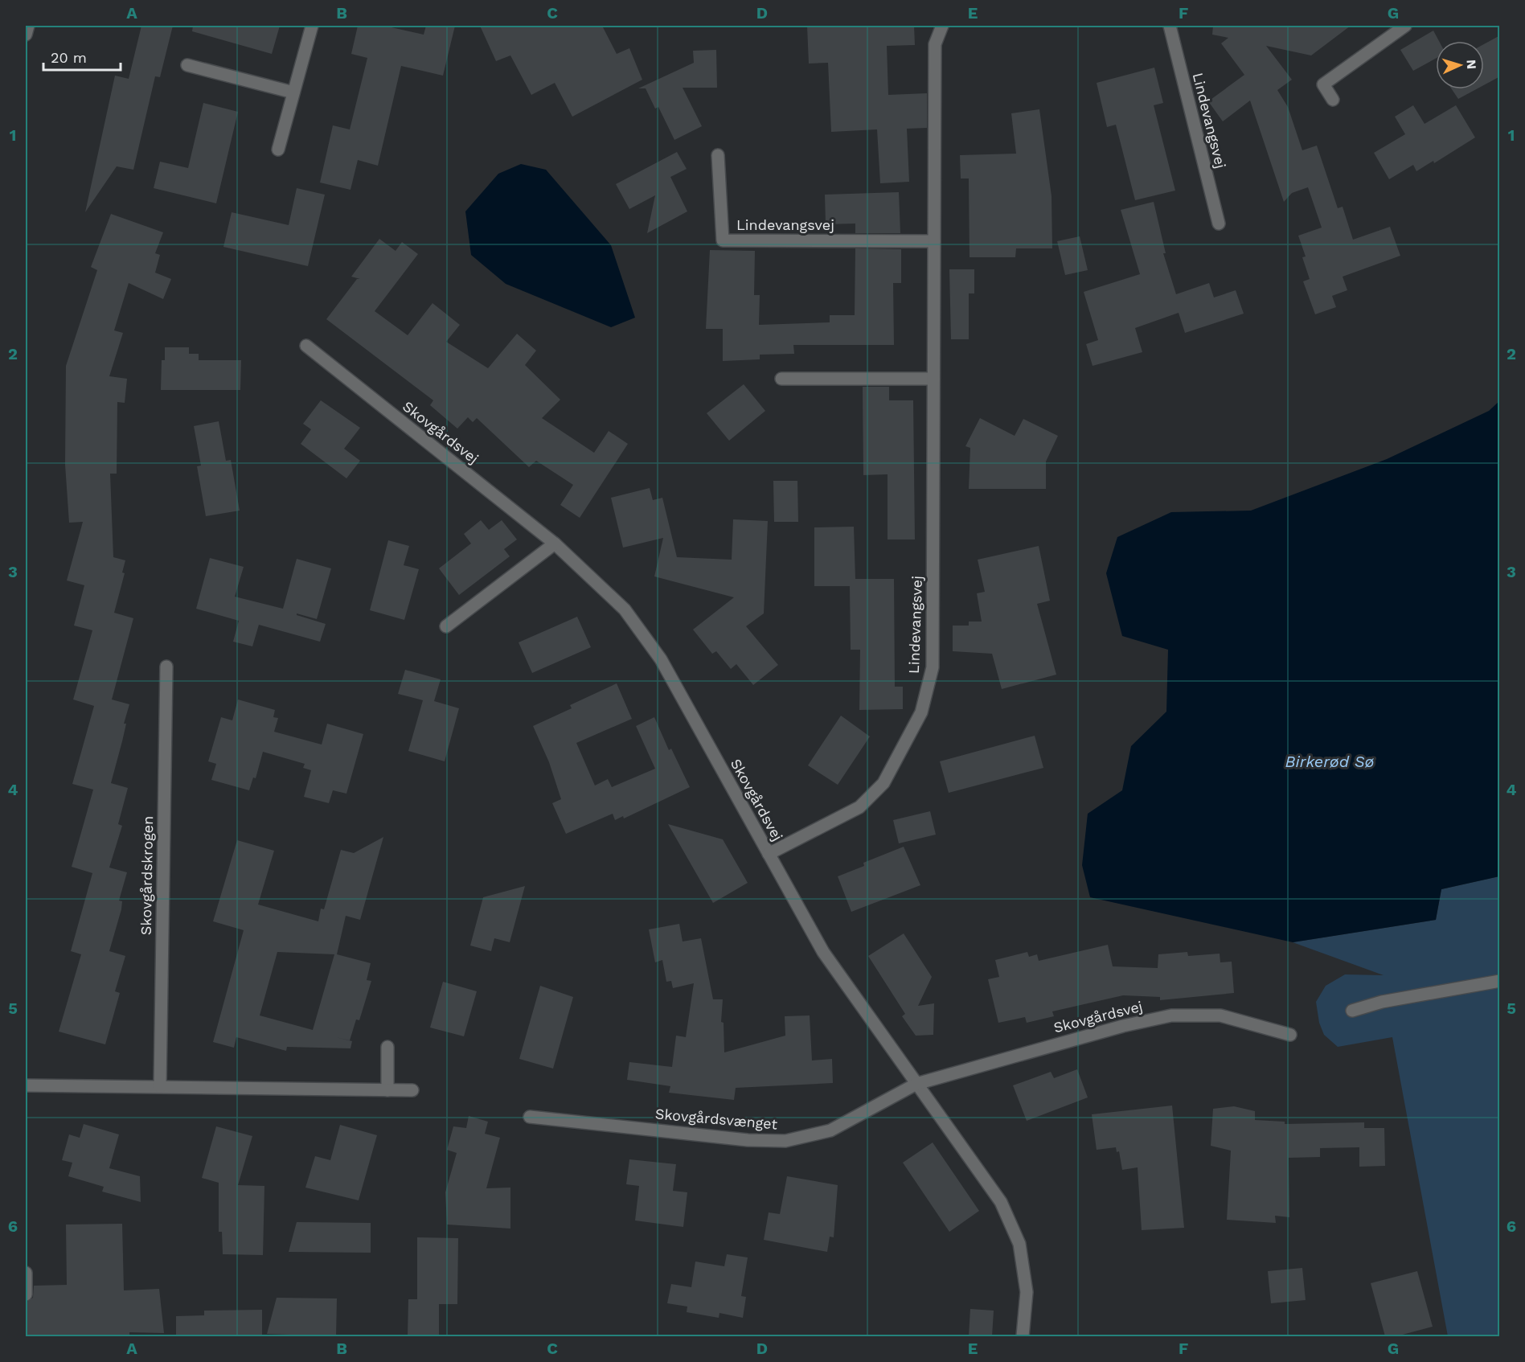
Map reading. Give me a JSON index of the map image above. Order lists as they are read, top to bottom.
{
  "streets": {
    "street": [
      "Lindevangsvej",
      "Skovgårdsvej",
      "Skovgårdskrogen",
      "Skovgårdsvænget"
    ]
  },
  "crossings": [
    ["Lindevangsvej", "Skovgårdsvej"],
    ["Skovgårdsvej", "Skovgårdsvænget"]
  ],
  "water": ["Birkerød Sø"],
  "scale_bar": "20 m",
  "north": "right",
  "grid": {
    "columns": [
      "A",
      "B",
      "C",
      "D",
      "E",
      "F",
      "G"
    ],
    "rows": [
      "1",
      "2",
      "3",
      "4",
      "5",
      "6"
    ]
  }
}
